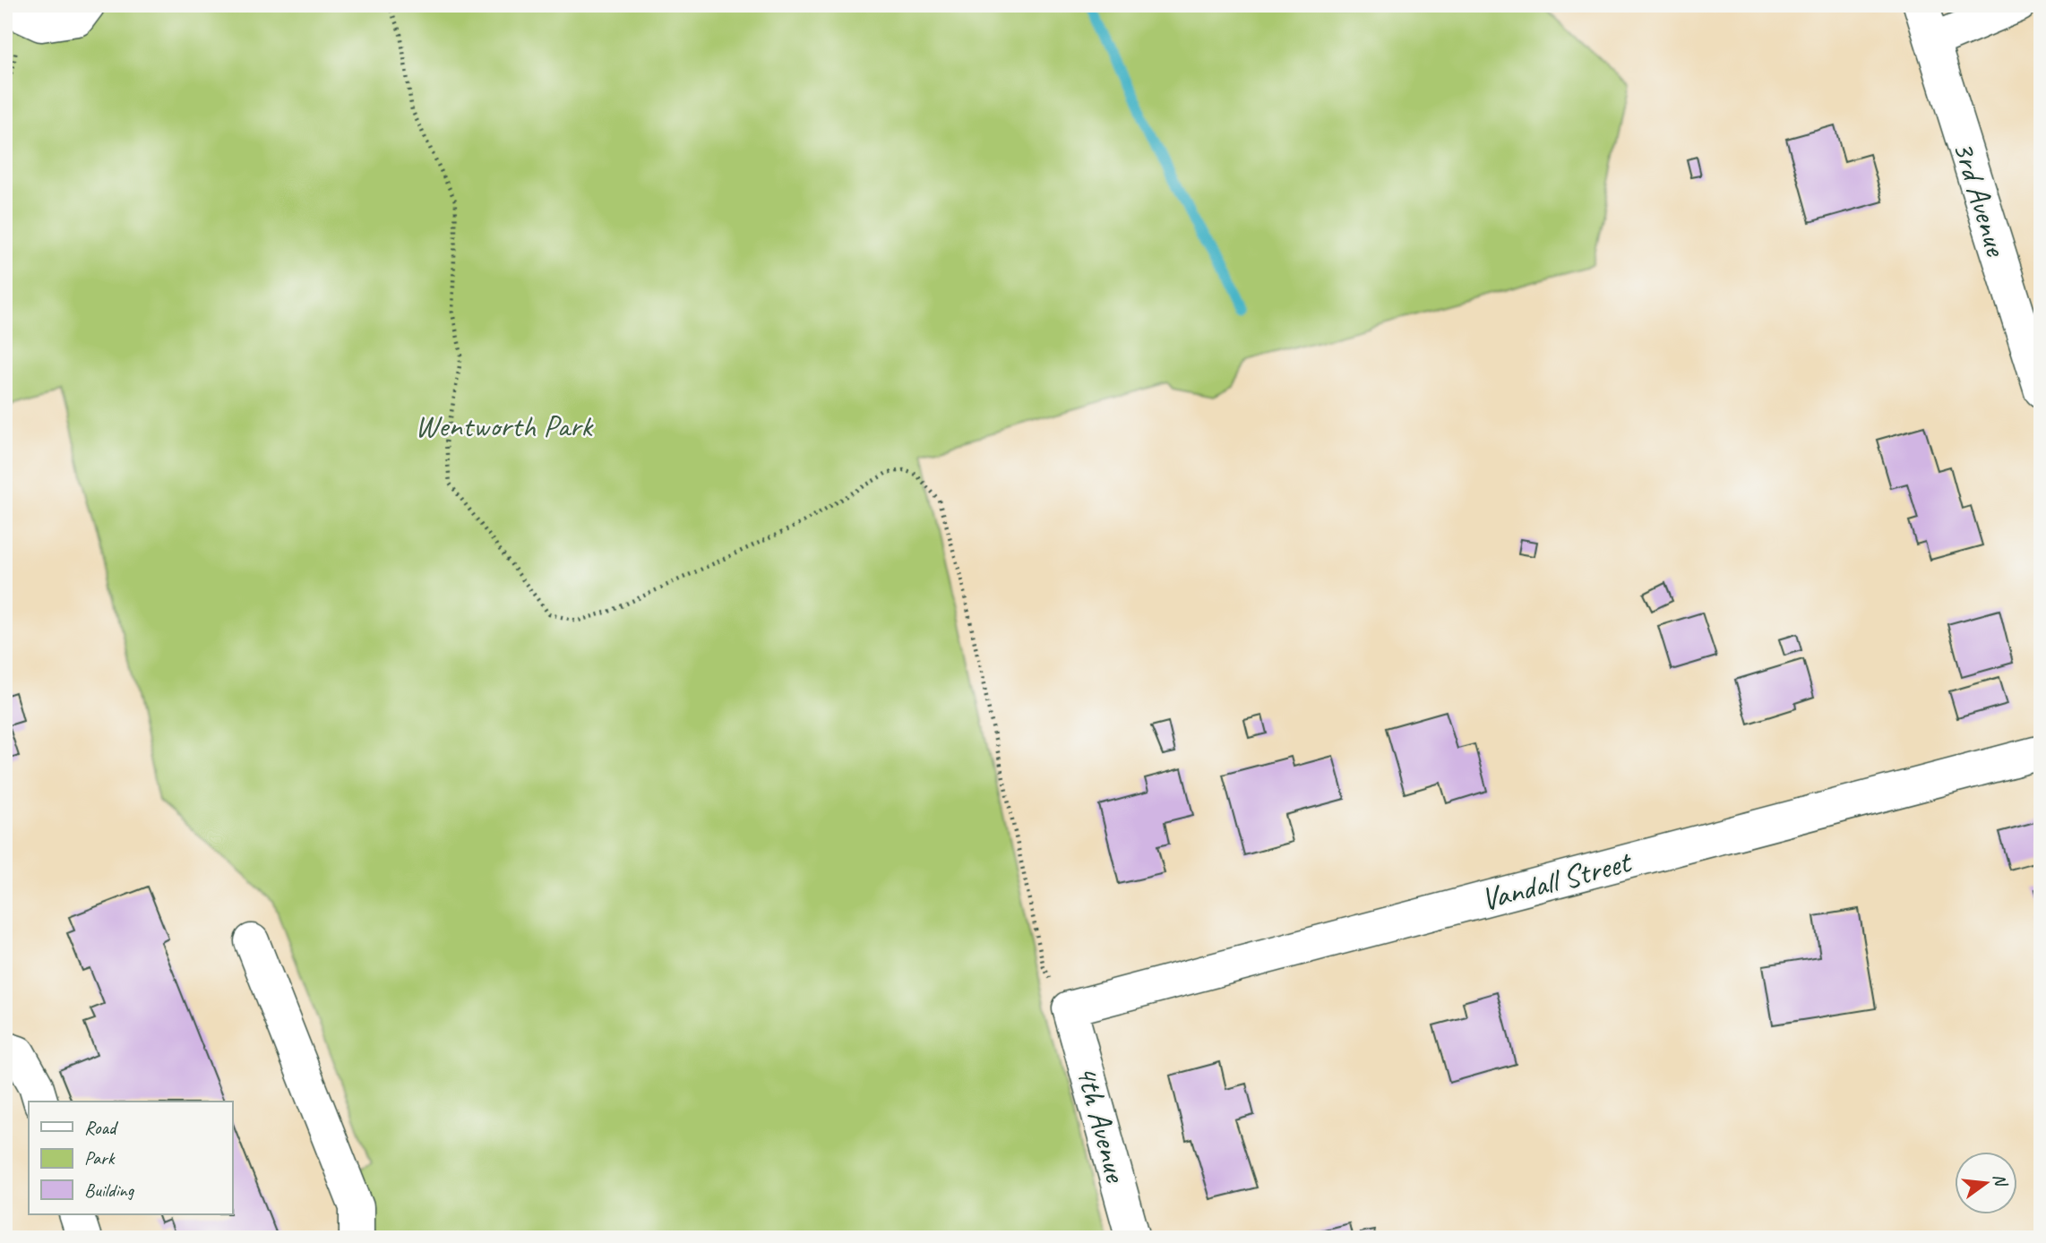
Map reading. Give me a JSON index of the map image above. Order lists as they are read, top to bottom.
{
  "streets": {
    "street": ["3rd Avenue", "Vandall Street", "4th Avenue"]
  },
  "crossings": [
    ["Vandall Street", "4th Avenue"]
  ],
  "parks": ["Wentworth Park"],
  "legend": ["Road", "Park", "Building"],
  "north": "right"
}
